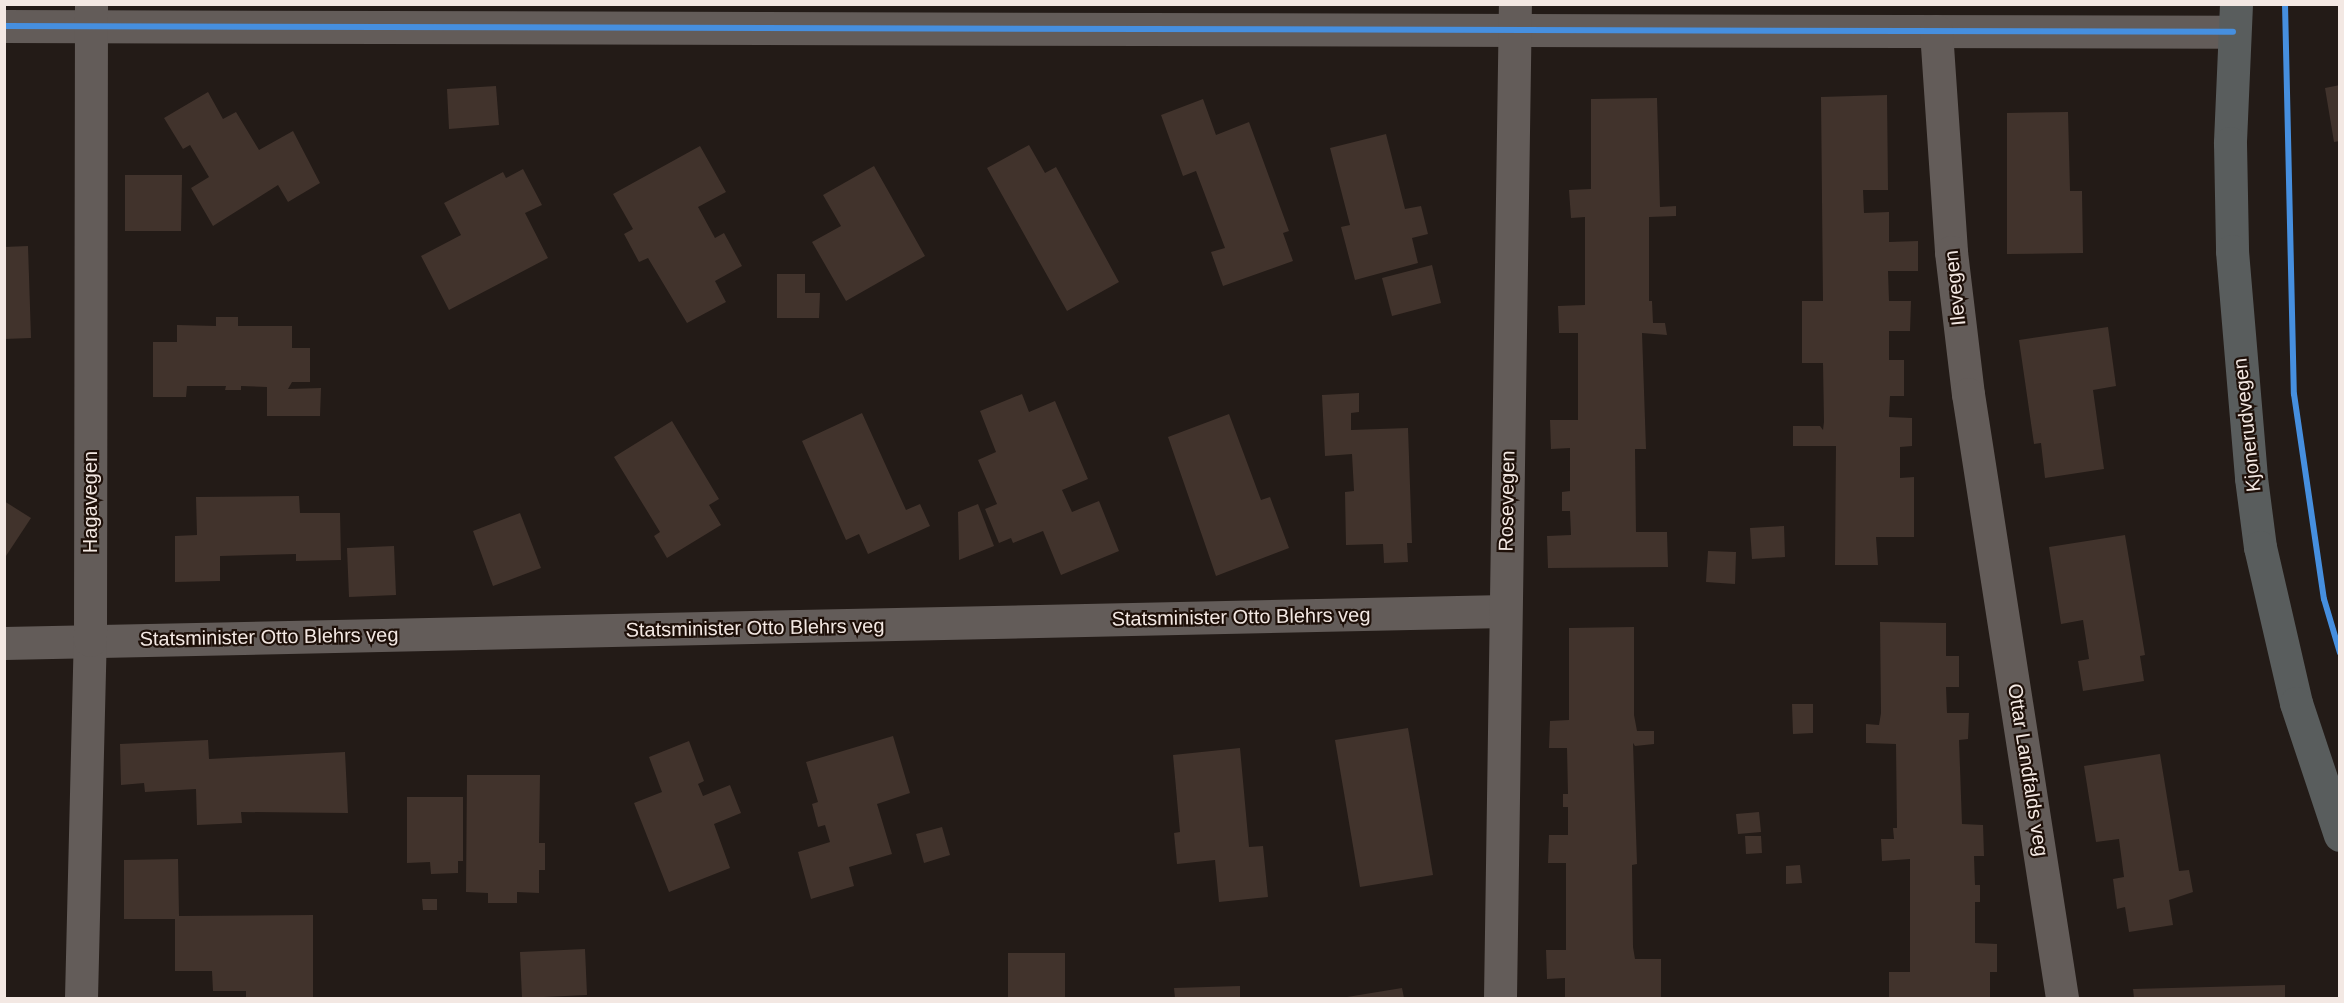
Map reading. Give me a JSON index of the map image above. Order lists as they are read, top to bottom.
{
  "streets": {
    "main road": ["Kjonerudvegen"],
    "street": [
      "Ilevegen",
      "Rosevegen",
      "Hagavegen",
      "Statsminister Otto Blehrs veg",
      "Ottar Landfalds veg"
    ]
  },
  "crossings": [
    ["Ilevegen", "Ottar Landfalds veg"],
    ["Rosevegen", "Statsminister Otto Blehrs veg"],
    ["Hagavegen", "Statsminister Otto Blehrs veg"]
  ]
}
